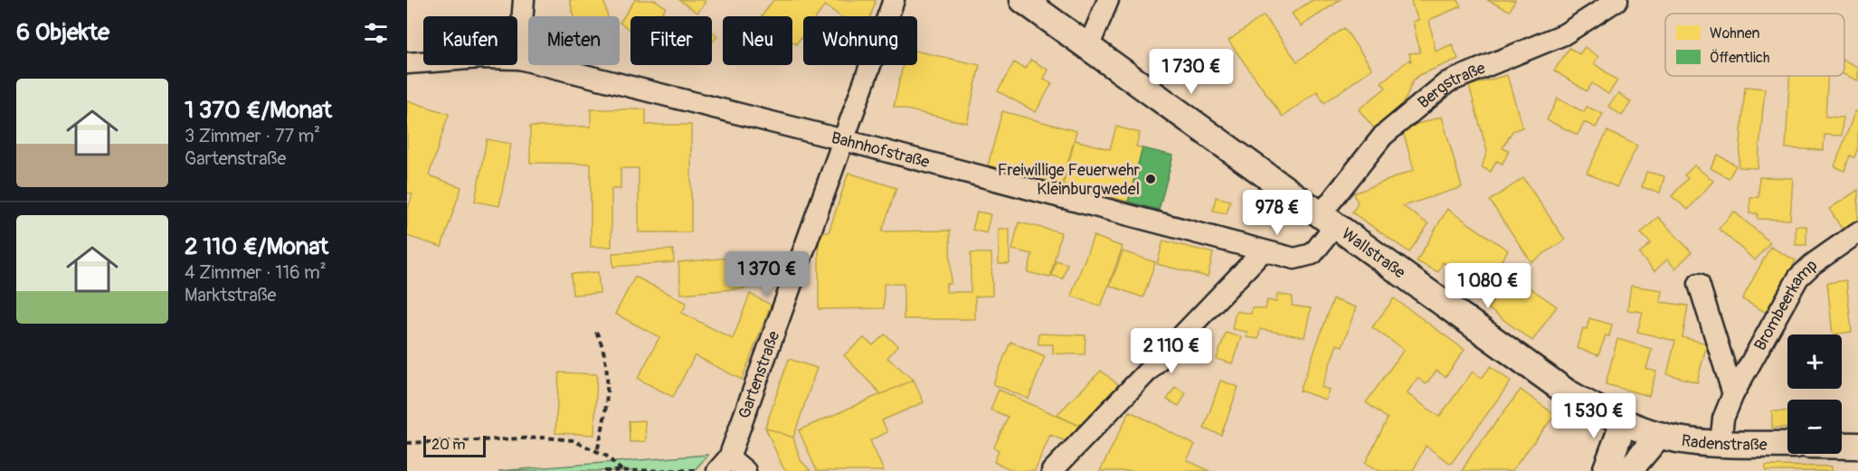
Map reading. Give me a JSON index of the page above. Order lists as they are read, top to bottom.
{
  "streets": {
    "street": [
      "Bergstraße",
      "Bahnhofstraße",
      "Wallstraße",
      "Brombeerkamp",
      "Gartenstraße",
      "Radenstraße"
    ]
  },
  "crossings": [
    ["Bergstraße", "Bahnhofstraße"],
    ["Bergstraße", "Wallstraße"],
    ["Bahnhofstraße", "Wallstraße"],
    ["Bahnhofstraße", "Gartenstraße"],
    ["Wallstraße", "Radenstraße"],
    ["Brombeerkamp", "Radenstraße"]
  ],
  "places": ["Freiwillige Feuerwehr Kleinburgwedel"],
  "legend": ["Wohnen", "Öffentlich"],
  "scale_bar": "20 m",
  "page": {
    "heading": "6 Objekte",
    "chip": [
      "Kaufen",
      "Mieten",
      "Filter",
      "Neu",
      "Wohnung"
    ],
    "price": [
      "1 730 €",
      "978 €",
      "1 370 €",
      "1 080 €",
      "2 110 €",
      "1 530 €"
    ],
    "list": [
      {
        "name": "1 370 €/Monat",
        "note": "3 Zimmer · 77 m² · Gartenstraße"
      },
      {
        "name": "2 110 €/Monat",
        "note": "4 Zimmer · 116 m² · Marktstraße"
      }
    ],
    "map_buttons": ["+", "−"],
    "scale": "20 m"
  }
}
